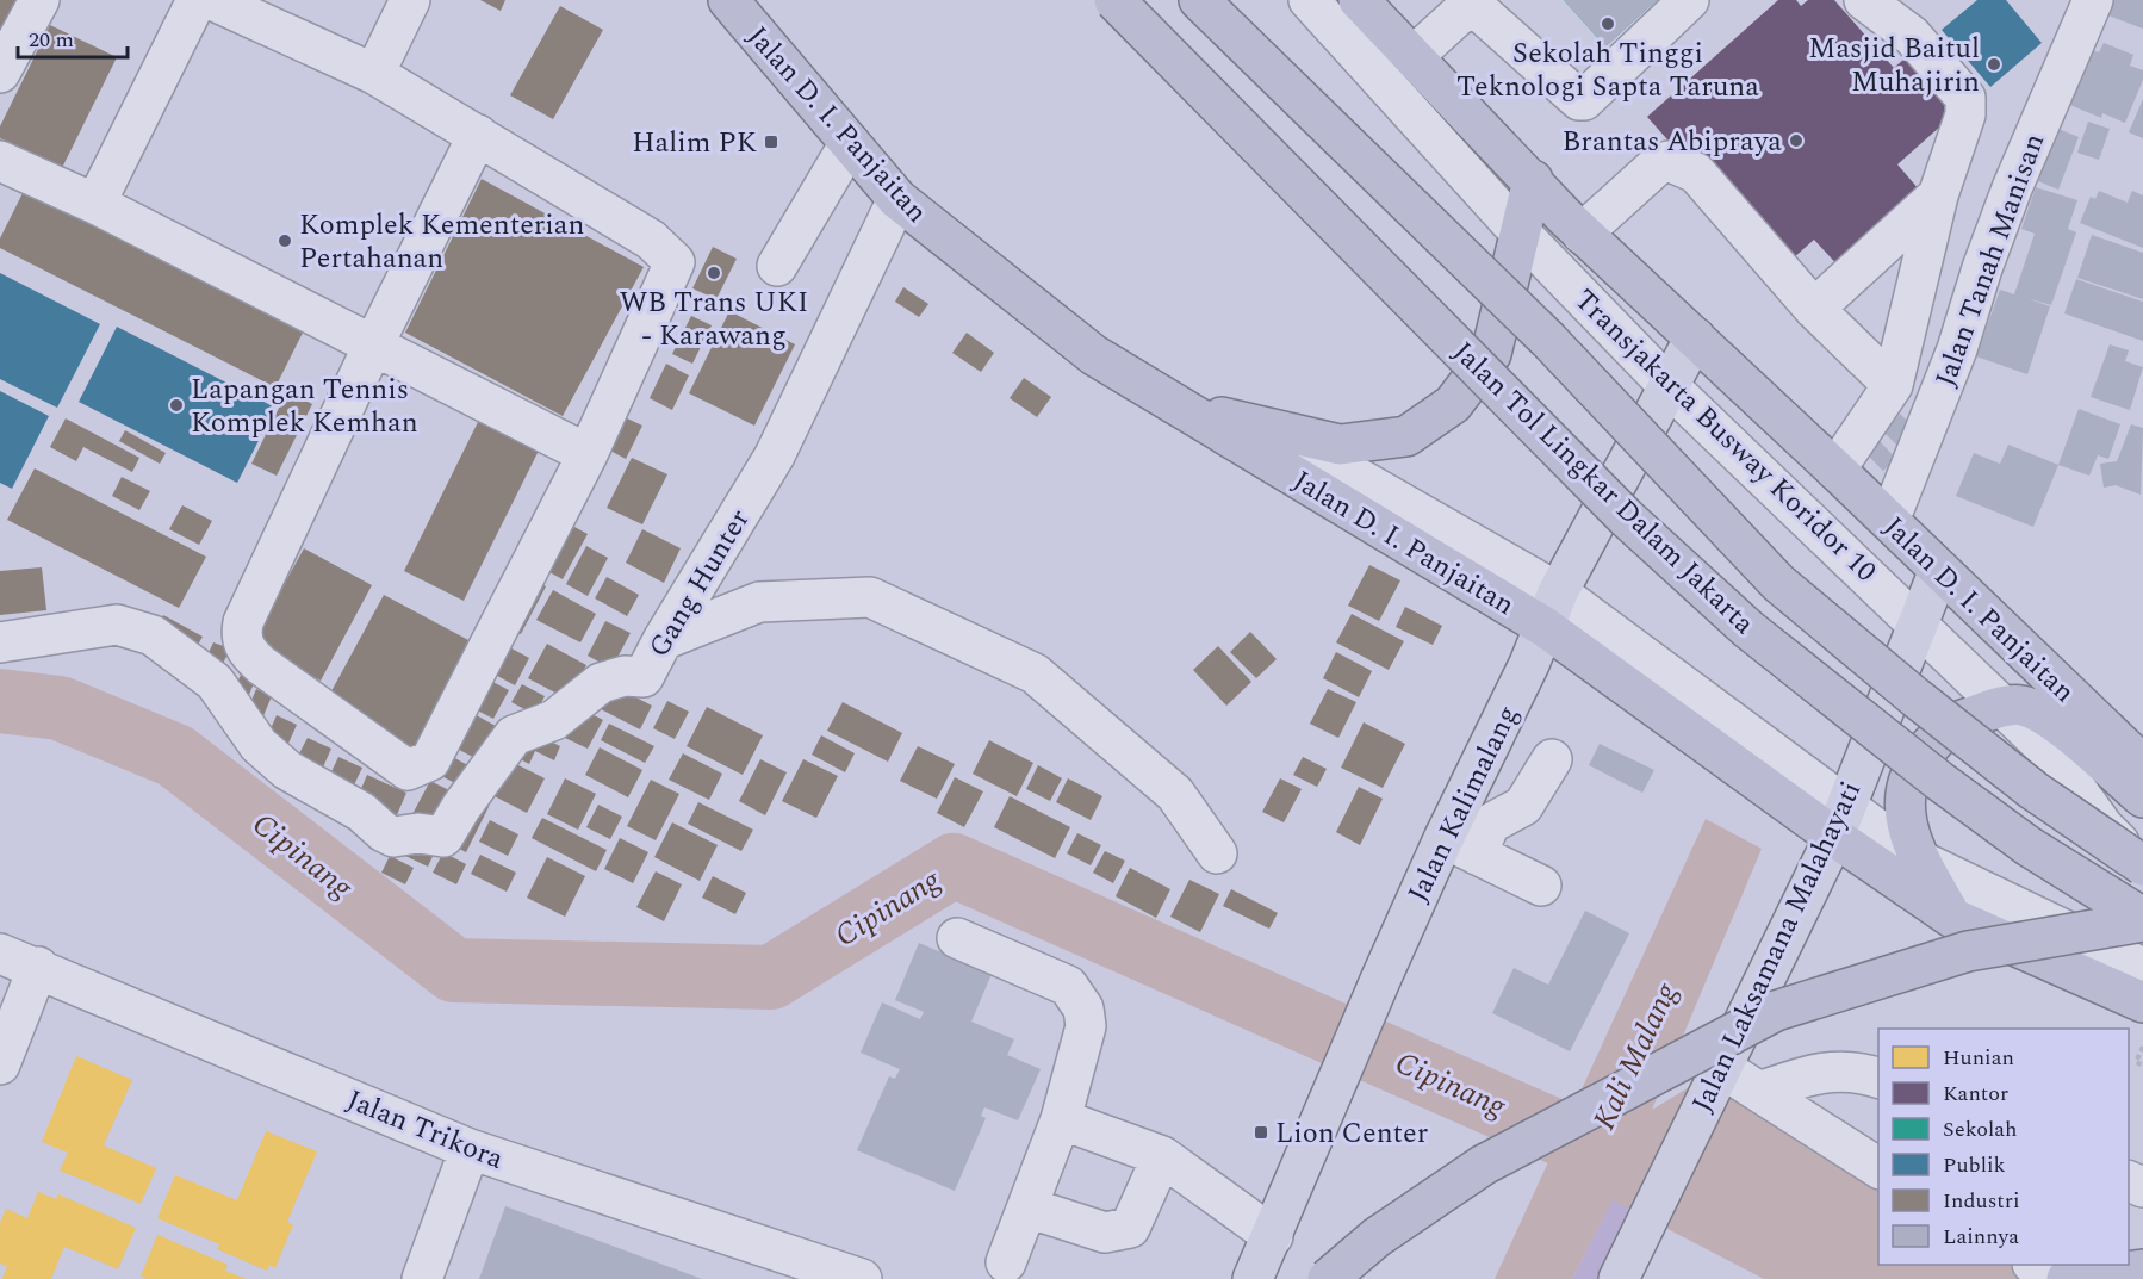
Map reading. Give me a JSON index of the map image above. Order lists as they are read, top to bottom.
{
  "streets": {
    "highway": ["Jalan D. I. Panjaitan", "Jalan Tol Lingkar Dalam Jakarta"],
    "main road": ["Jalan Kalimalang", "Jalan Laksamana Malahayati"],
    "street": [
      "Jalan Tanah Manisan",
      "Transjakarta Busway Koridor 10",
      "Gang Hunter",
      "Jalan Trikora"
    ]
  },
  "crossings": [
    ["Jalan D. I. Panjaitan", "Jalan Tanah Manisan"],
    ["Jalan D. I. Panjaitan", "Gang Hunter"],
    ["Jalan D. I. Panjaitan", "Jalan Kalimalang"],
    ["Jalan D. I. Panjaitan", "Jalan Laksamana Malahayati"],
    ["Transjakarta Busway Koridor 10", "Jalan Tol Lingkar Dalam Jakarta"],
    ["Transjakarta Busway Koridor 10", "Jalan Kalimalang"],
    ["Transjakarta Busway Koridor 10", "Jalan Laksamana Malahayati"]
  ],
  "water": ["Cipinang", "Kali Malang"],
  "places": {
    "other": [
      "Sekolah Tinggi Teknologi Sapta Taruna",
      "Masjid Baitul Muhajirin",
      "Brantas Abipraya",
      "Komplek Kementerian Pertahanan",
      "WB Trans UKI - Karawang",
      "Lapangan Tennis Komplek Kemhan"
    ],
    "transit": ["Halim PK", "Lion Center"]
  },
  "legend": [
    "Hunian",
    "Kantor",
    "Sekolah",
    "Publik",
    "Industri",
    "Lainnya"
  ],
  "scale_bar": "20 m"
}
